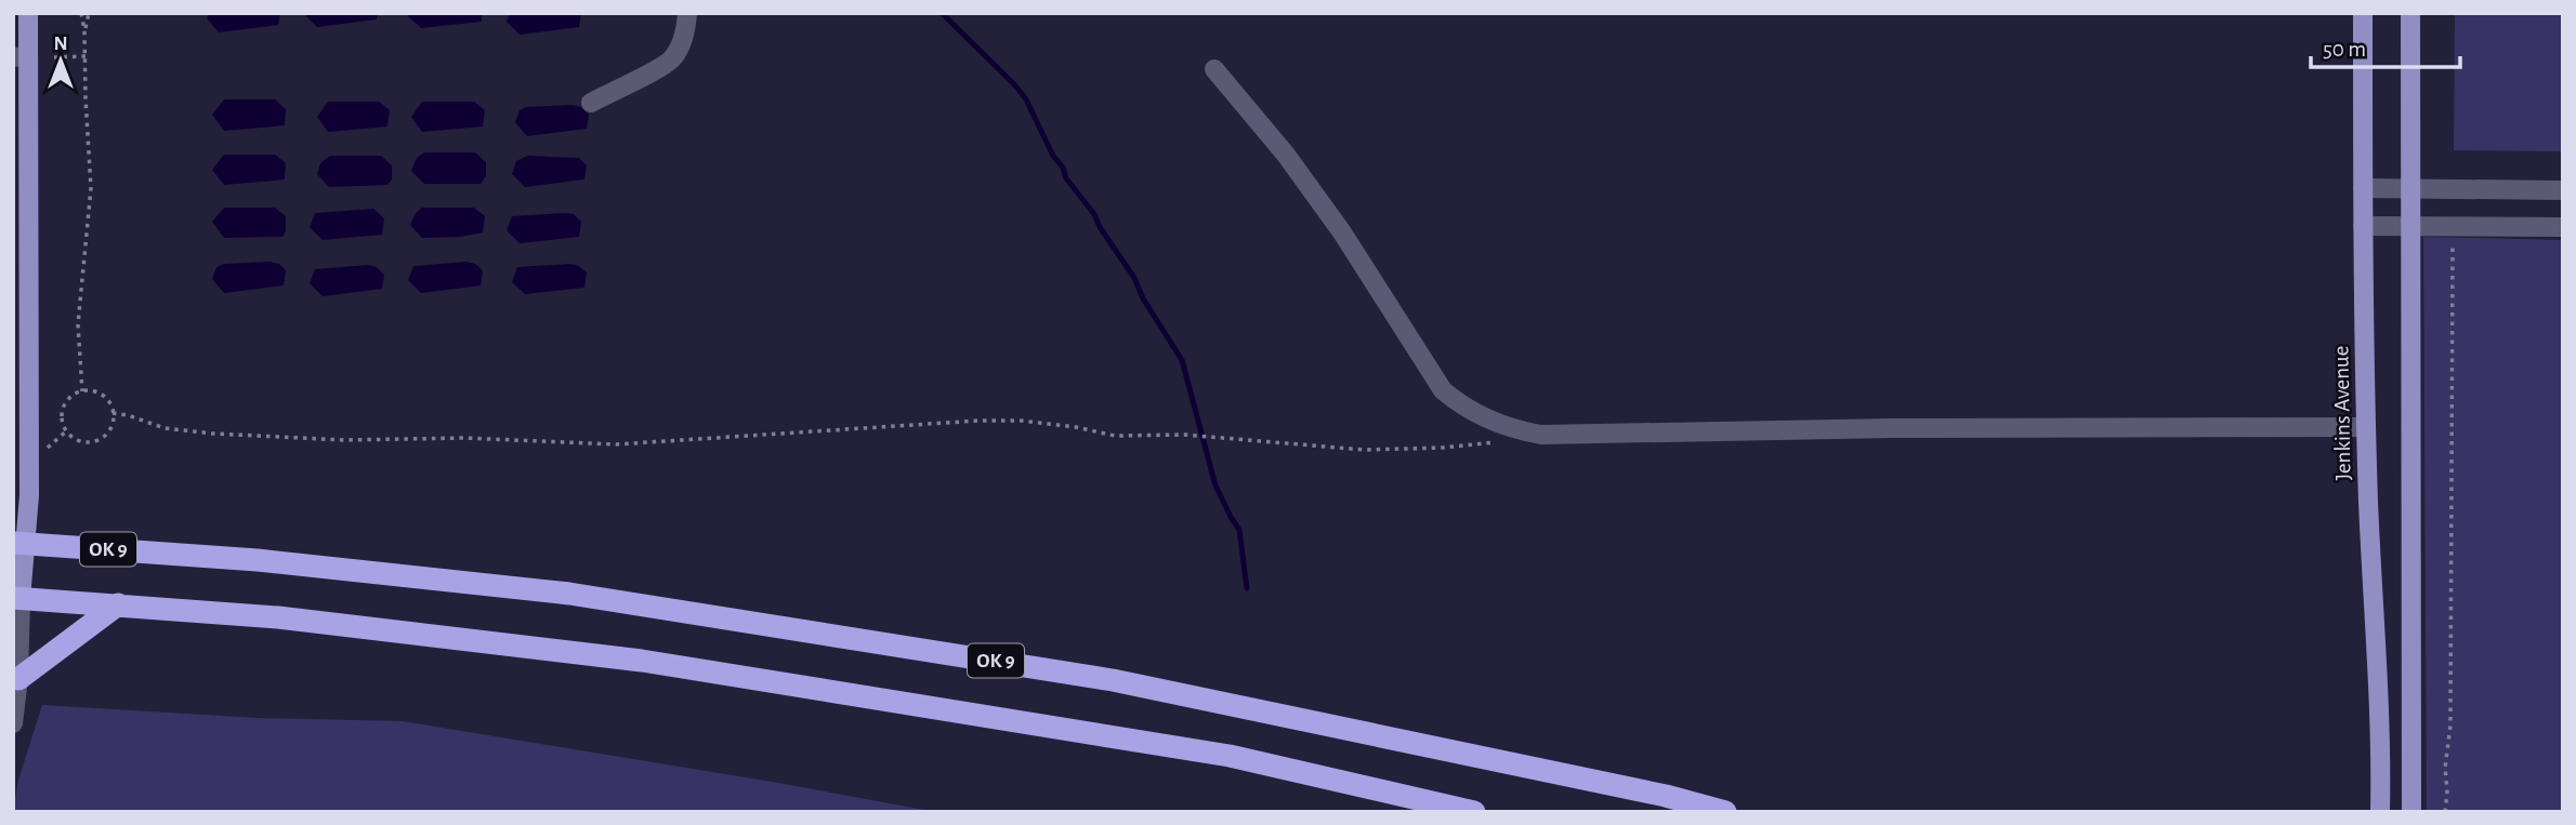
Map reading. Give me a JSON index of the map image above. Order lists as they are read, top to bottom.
{
  "streets": {
    "highway": ["OK 9"],
    "main road": ["Jenkins Avenue"]
  },
  "scale_bar": "50 m",
  "north": "top"
}
